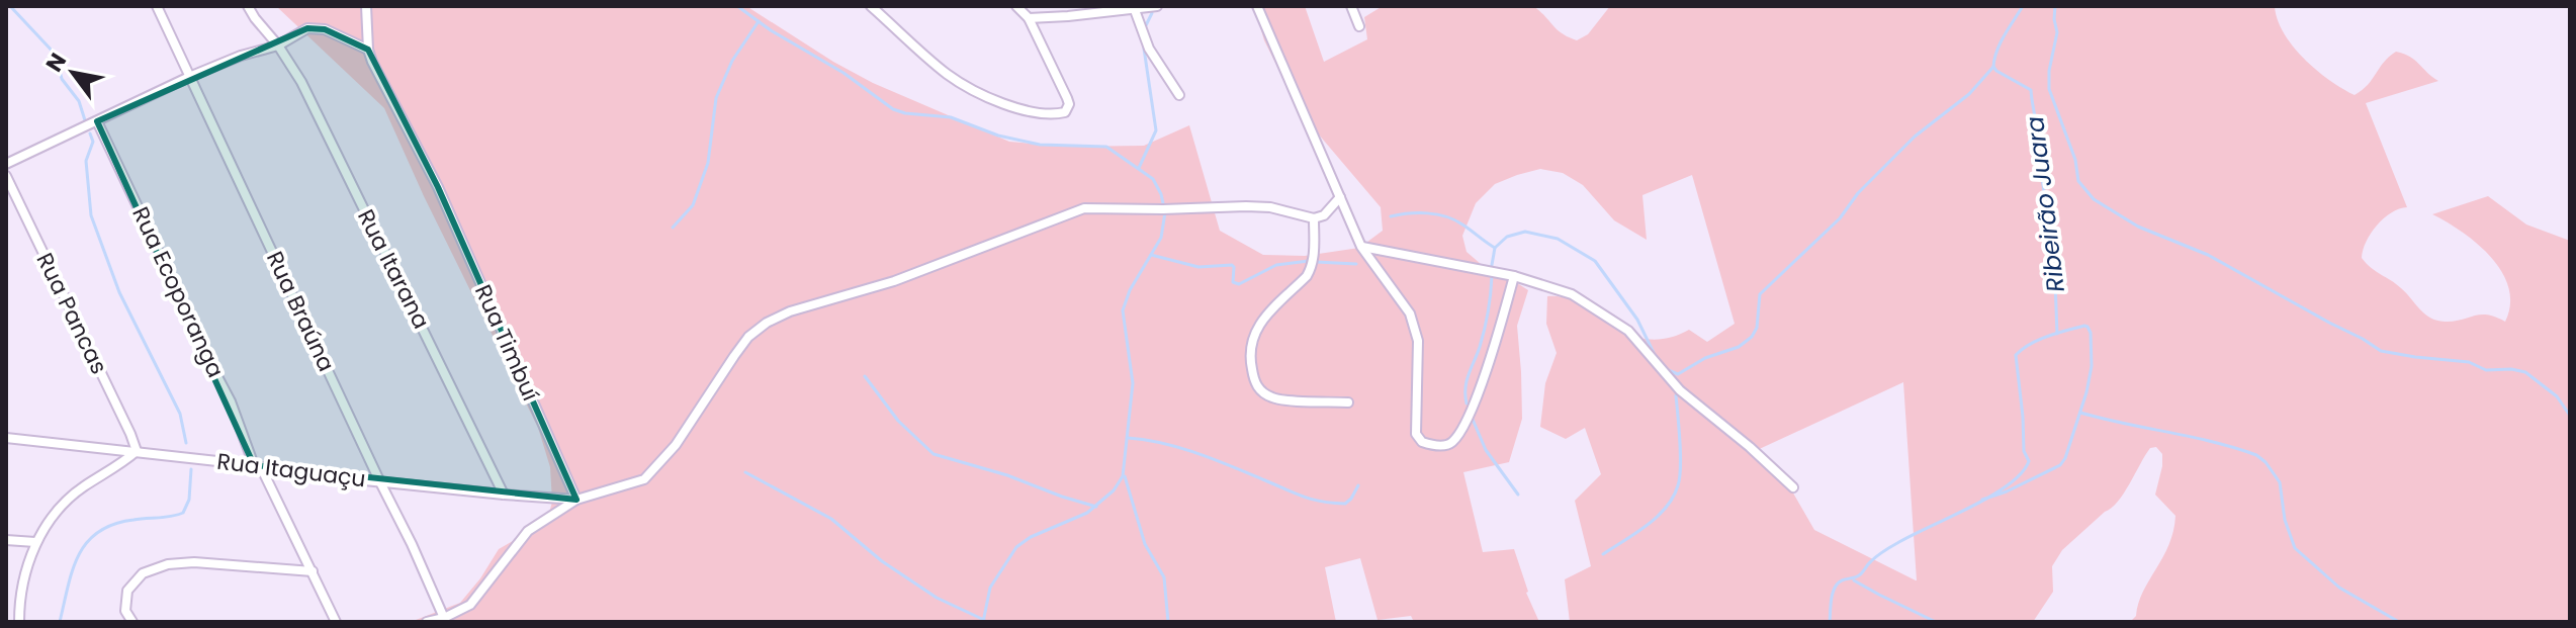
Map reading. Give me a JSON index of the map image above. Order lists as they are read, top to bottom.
{
  "streets": {
    "street": [
      "Rua Itarana",
      "Rua Ecoporanga",
      "Rua Braúna",
      "Rua Pancas",
      "Rua Timbuí",
      "Rua Itaguaçu"
    ]
  },
  "crossings": [
    ["Rua Itarana", "Rua Itaguaçu"],
    ["Rua Ecoporanga", "Rua Itaguaçu"],
    ["Rua Braúna", "Rua Itaguaçu"],
    ["Rua Pancas", "Rua Itaguaçu"],
    ["Rua Timbuí", "Rua Itaguaçu"]
  ],
  "water": ["Ribeirão Juara"],
  "north": "top left"
}
